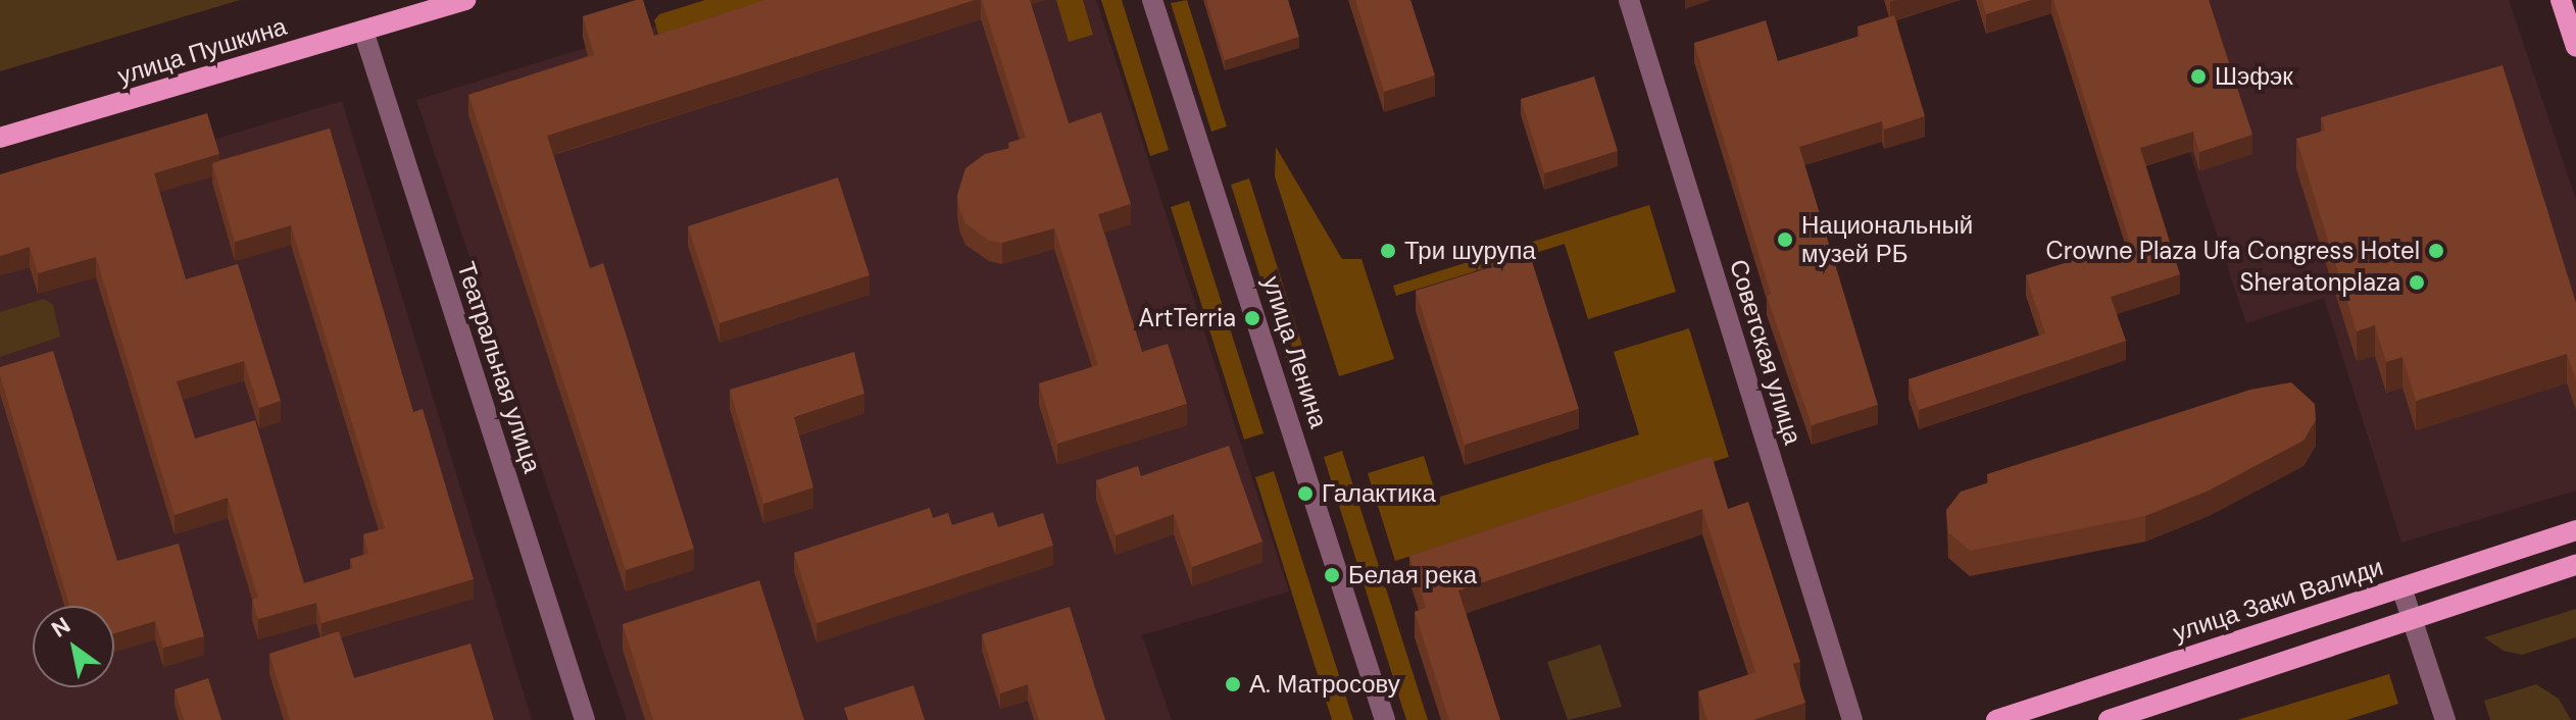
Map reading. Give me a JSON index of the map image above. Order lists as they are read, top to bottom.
{
  "streets": {
    "main road": ["улица Пушкина", "улица Заки Валиди"],
    "street": ["улица Ленина", "Советская улица", "Театральная улица"]
  },
  "crossings": [
    ["улица Пушкина", "Театральная улица"]
  ],
  "places": [
    "Шэфэк",
    "Национальный музей РБ",
    "Три шурупа",
    "Crowne Plaza Ufa Congress Hotel",
    "Sheratonplaza",
    "ArtTerria",
    "Галактика",
    "Белая река",
    "А. Матросову"
  ],
  "north": "top left"
}
